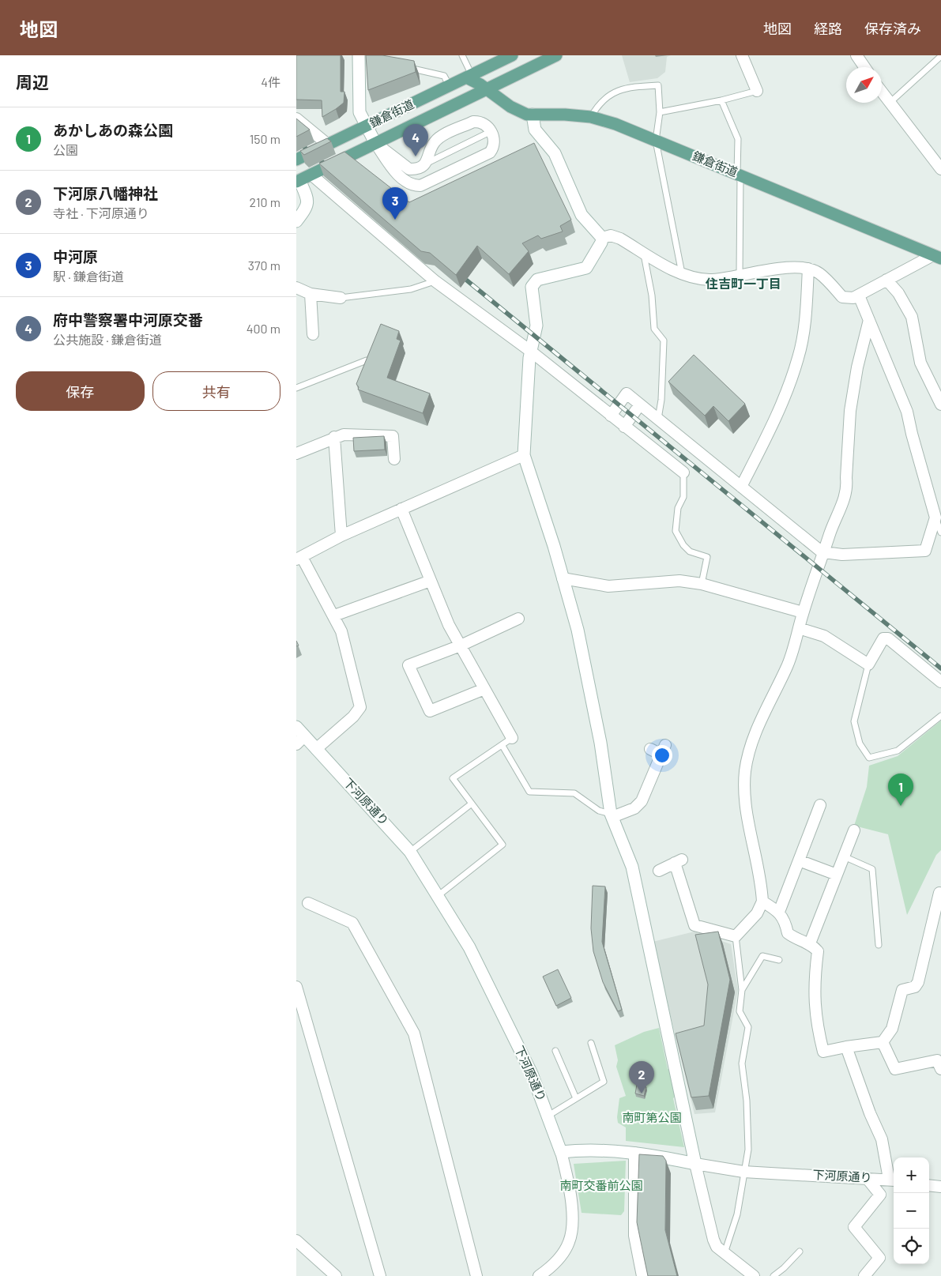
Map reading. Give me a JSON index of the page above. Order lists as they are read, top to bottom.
{
  "streets": {
    "main road": ["鎌倉街道"],
    "street": ["下河原通り"]
  },
  "districts": ["住吉町一丁目"],
  "parks": ["南町第公園", "南町交番前公園"],
  "north": "top right",
  "page": {
    "header": "地図",
    "nav": ["地図", "経路", "保存済み"],
    "heading": ["周辺", "4件"],
    "list": [
      {
        "mark": "1",
        "name": "あかしあの森公園",
        "note": "公園",
        "value": "150 m"
      },
      {
        "mark": "2",
        "name": "下河原八幡神社",
        "note": "寺社 · 下河原通り",
        "value": "210 m"
      },
      {
        "mark": "3",
        "name": "中河原",
        "note": "駅 · 鎌倉街道",
        "value": "370 m"
      },
      {
        "mark": "4",
        "name": "府中警察署中河原交番",
        "note": "公共施設 · 鎌倉街道",
        "value": "400 m"
      }
    ],
    "pins": [
      "4",
      "3",
      "1",
      "2"
    ],
    "buttons": ["保存", "共有"],
    "map_buttons": ["+", "−"]
  }
}
